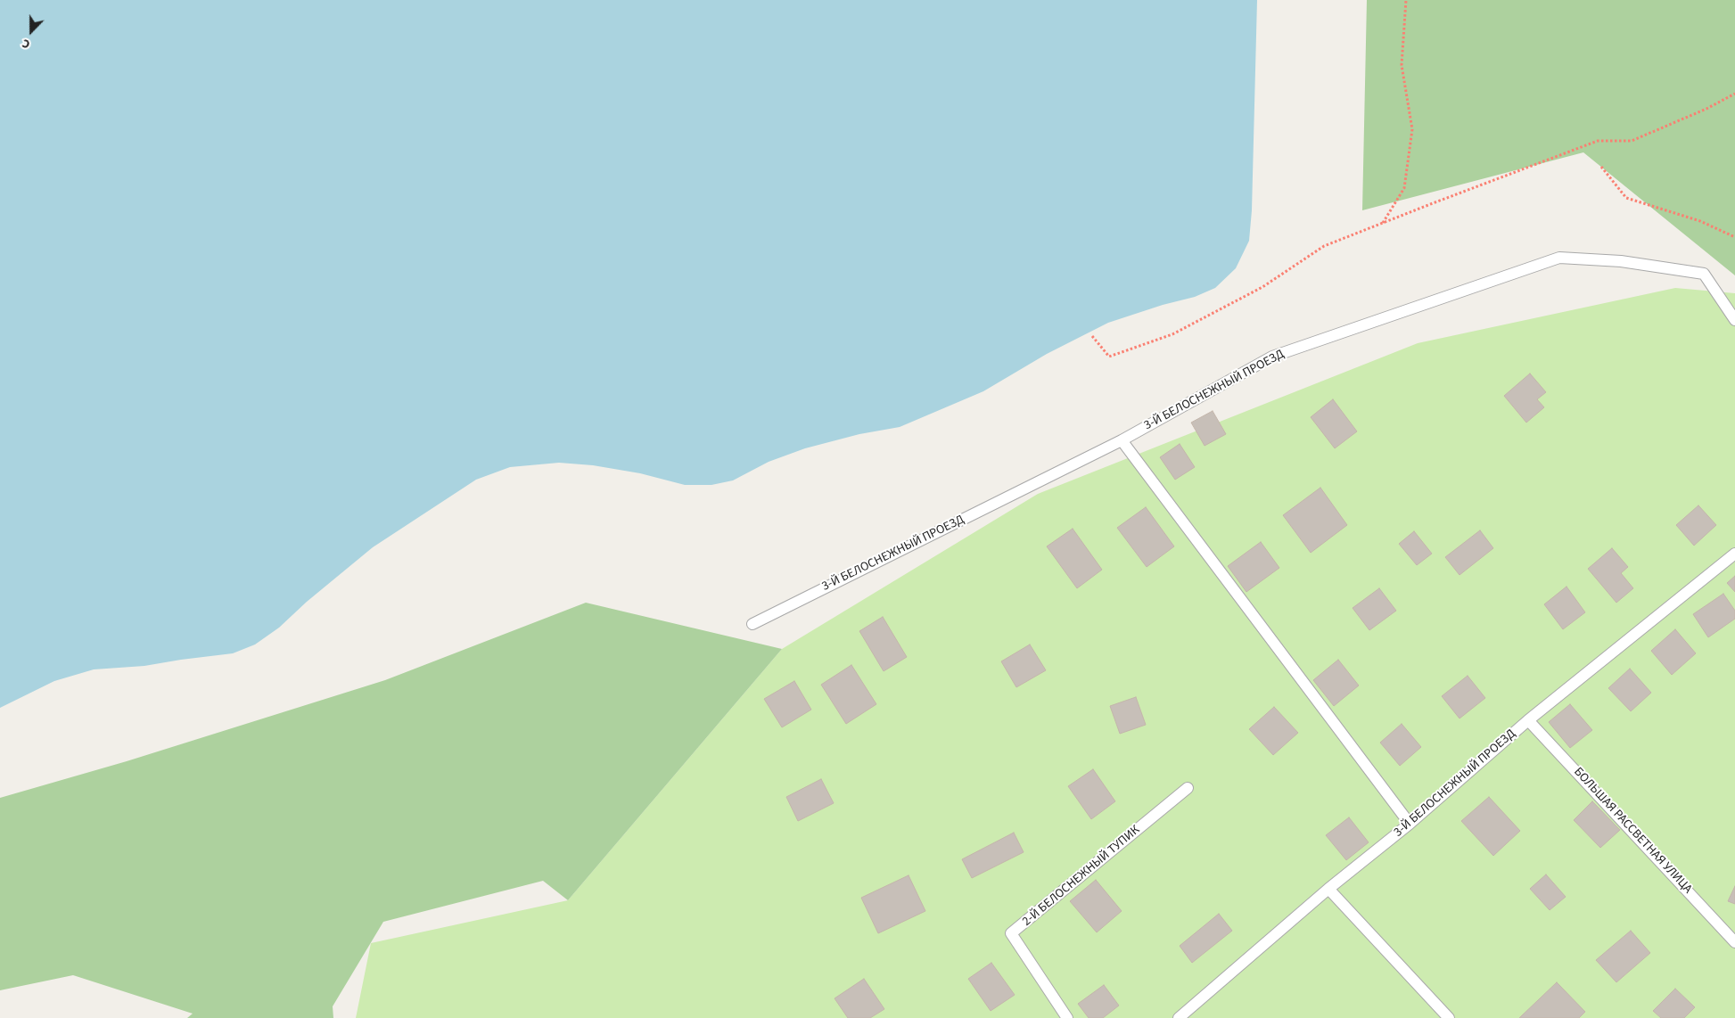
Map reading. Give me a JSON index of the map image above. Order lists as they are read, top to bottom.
{
  "streets": {
    "lane": ["3-Й БЕЛОСНЕЖНЫЙ ПРОЕЗД", "БОЛЬШАЯ РАССВЕТНАЯ УЛИЦА", "2-Й БЕЛОСНЕЖНЫЙ ТУПИК"]
  },
  "crossings": [
    ["3-Й БЕЛОСНЕЖНЫЙ ПРОЕЗД", "БОЛЬШАЯ РАССВЕТНАЯ УЛИЦА"]
  ],
  "north": "bottom"
}
